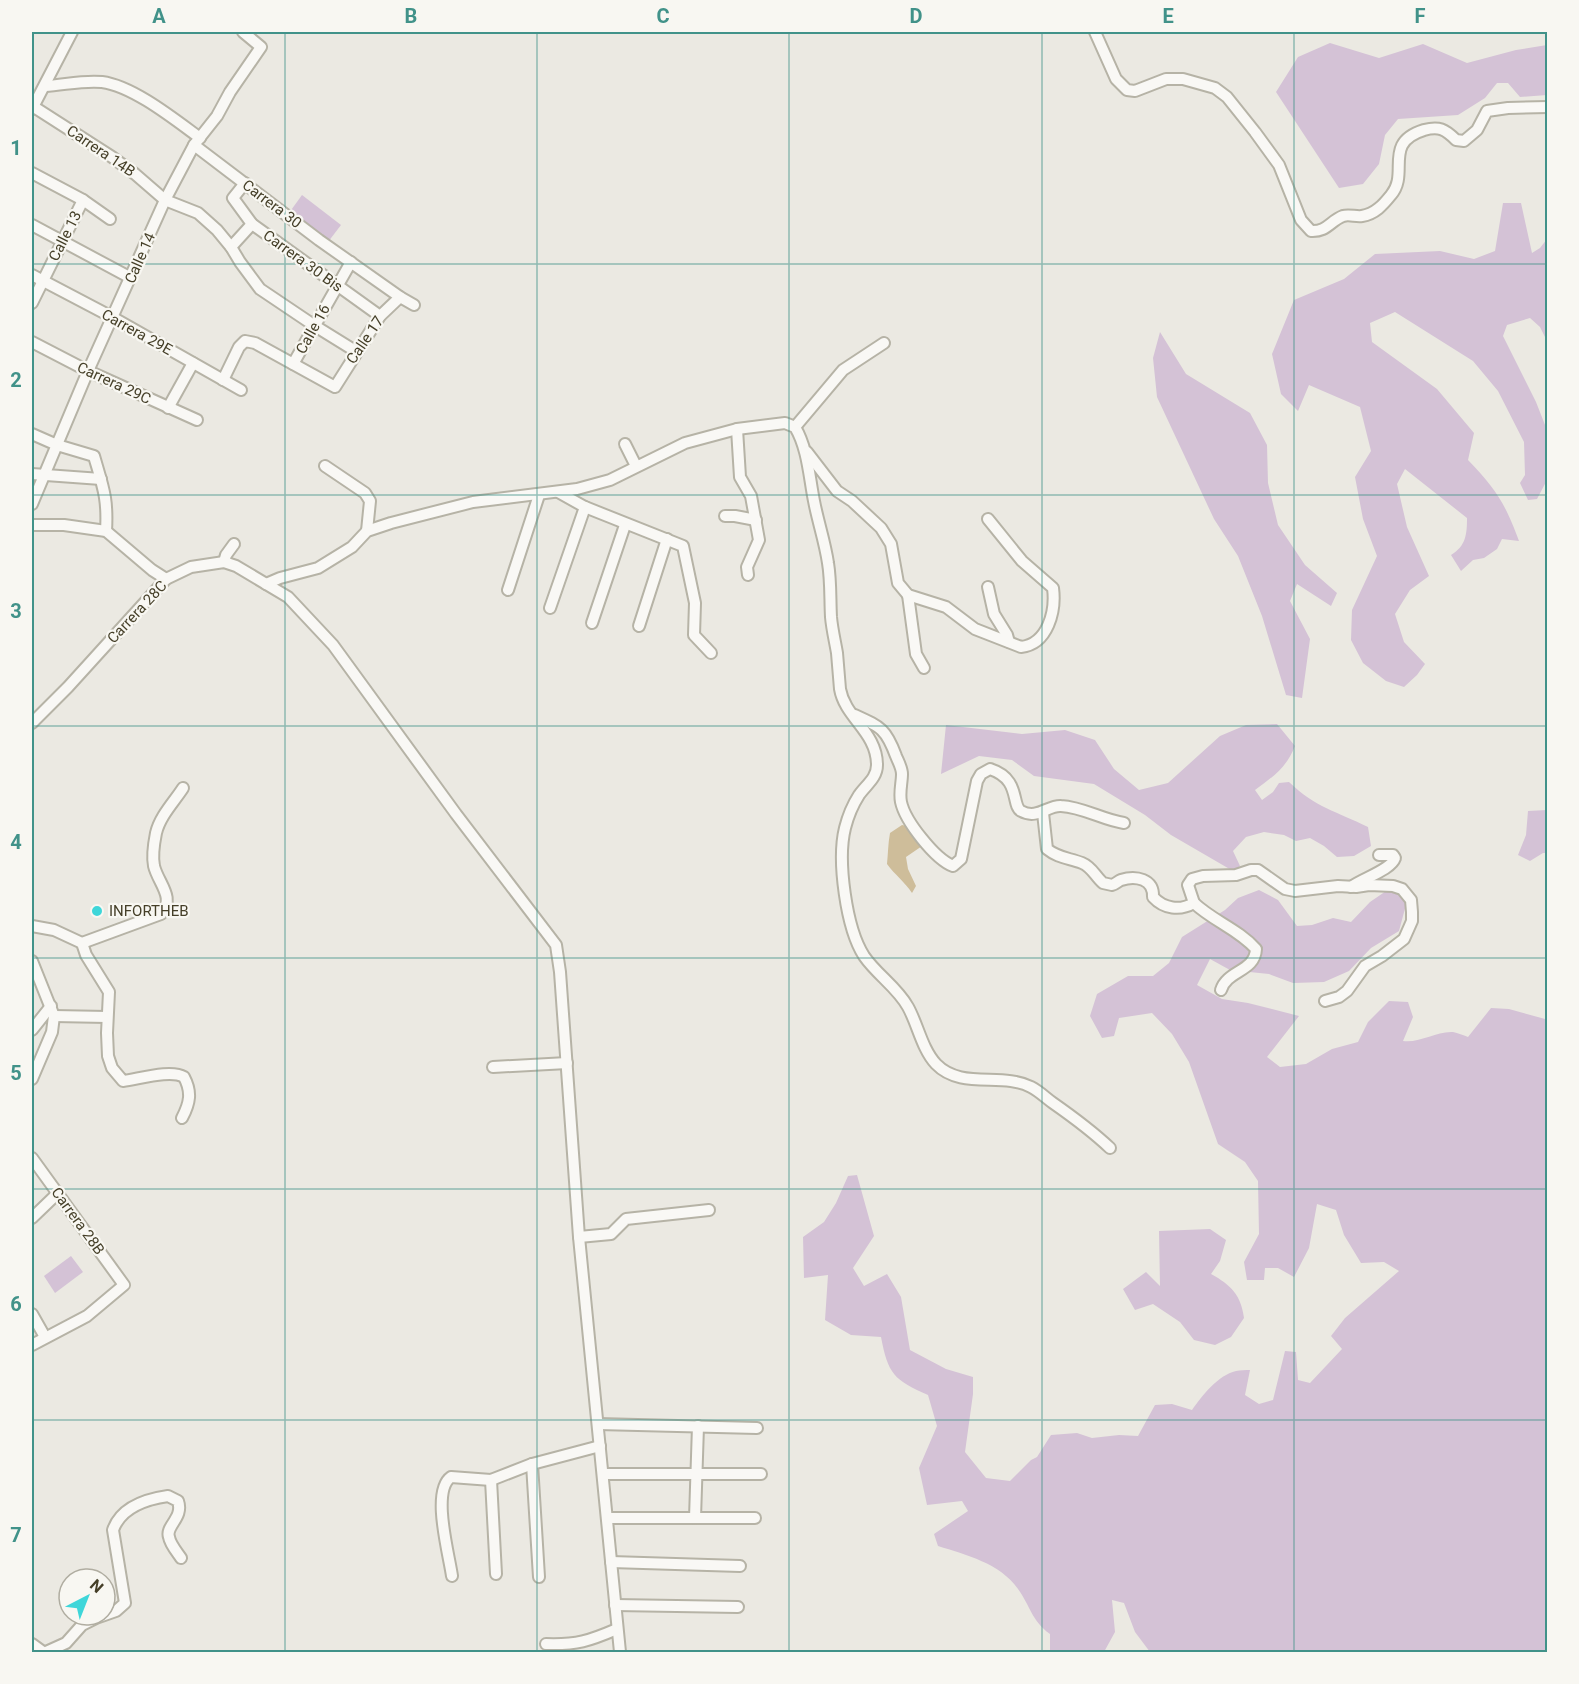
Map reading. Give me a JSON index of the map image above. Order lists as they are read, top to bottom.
{
  "streets": {
    "street": [
      "Carrera 14B",
      "Carrera 30",
      "Calle 13",
      "Calle 14",
      "Carrera 30 Bis",
      "Calle 16",
      "Carrera 29E",
      "Calle 17",
      "Carrera 29C",
      "Carrera 28C",
      "Carrera 28B"
    ]
  },
  "crossings": [
    ["Carrera 14B", "Calle 14"],
    ["Carrera 14B", "Calle 16"],
    ["Carrera 14B", "Calle 17"],
    ["Carrera 30", "Calle 14"],
    ["Carrera 30", "Carrera 30 Bis"],
    ["Carrera 30", "Calle 16"],
    ["Carrera 30", "Calle 17"],
    ["Calle 13", "Carrera 29E"],
    ["Calle 14", "Carrera 29E"],
    ["Calle 14", "Carrera 29C"],
    ["Carrera 30 Bis", "Calle 16"],
    ["Carrera 30 Bis", "Calle 17"],
    ["Calle 16", "Calle 17"]
  ],
  "places": ["INFORTHEB"],
  "north": "top right",
  "grid": {
    "columns": [
      "A",
      "B",
      "C",
      "D",
      "E",
      "F"
    ],
    "rows": [
      "1",
      "2",
      "3",
      "4",
      "5",
      "6",
      "7"
    ]
  }
}
